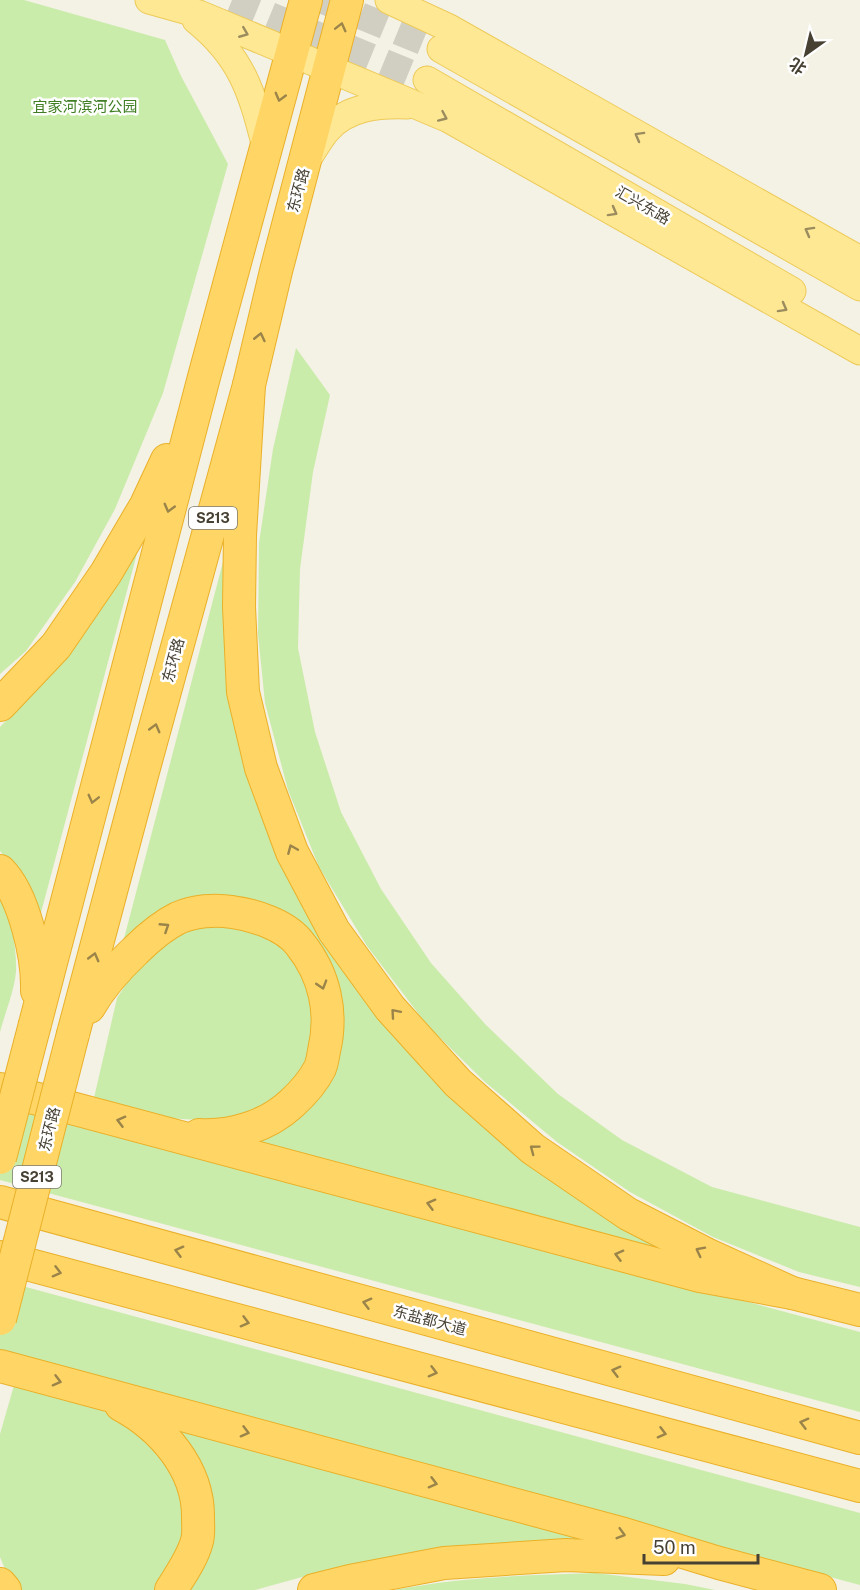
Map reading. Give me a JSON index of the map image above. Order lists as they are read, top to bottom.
{
  "streets": {
    "highway": ["东环路", "S213", "东盐都大道"],
    "main road": ["汇兴东路"]
  },
  "parks": ["宜家河滨河公园"],
  "scale_bar": "50 m",
  "north": "bottom left"
}
